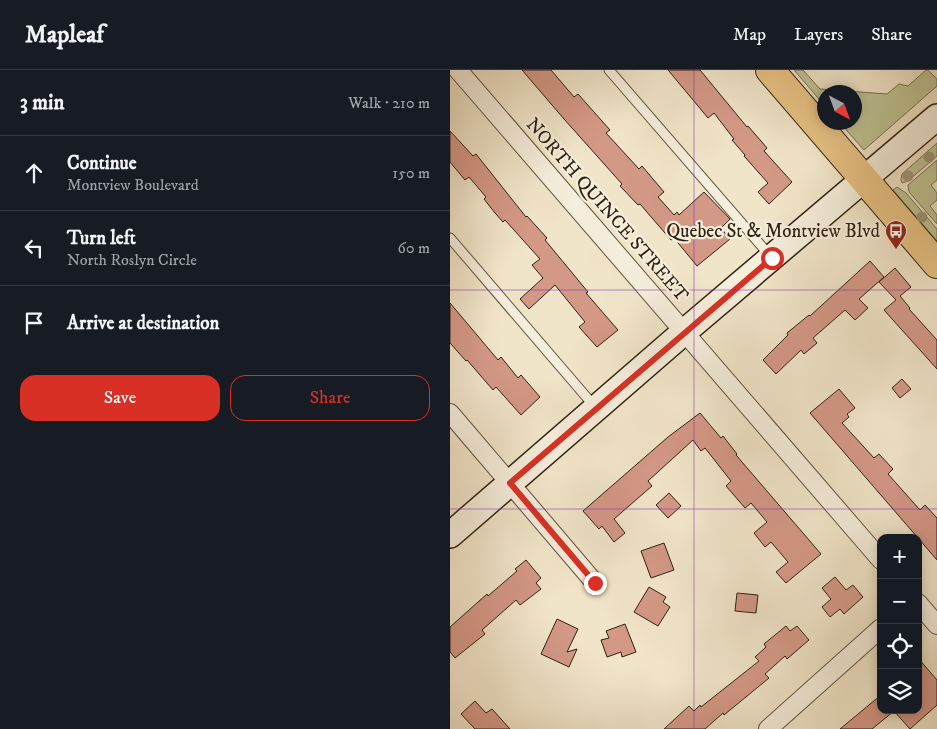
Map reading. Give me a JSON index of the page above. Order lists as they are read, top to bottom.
{
  "streets": {
    "street": ["NORTH QUINCE STREET"]
  },
  "places": {
    "bus stop": ["Quebec St & Montview Blvd"]
  },
  "north": "bottom right",
  "page": {
    "header": "Mapleaf",
    "nav": ["Map", "Layers", "Share"],
    "heading": ["3 min", "Walk · 210 m"],
    "list": [
      ["Continue", "Montview Boulevard", "150 m"],
      ["Turn left", "North Roslyn Circle", "60 m"],
      "Arrive at destination"
    ],
    "buttons": ["Save", "Share"],
    "map_buttons": ["+", "−"]
  }
}
